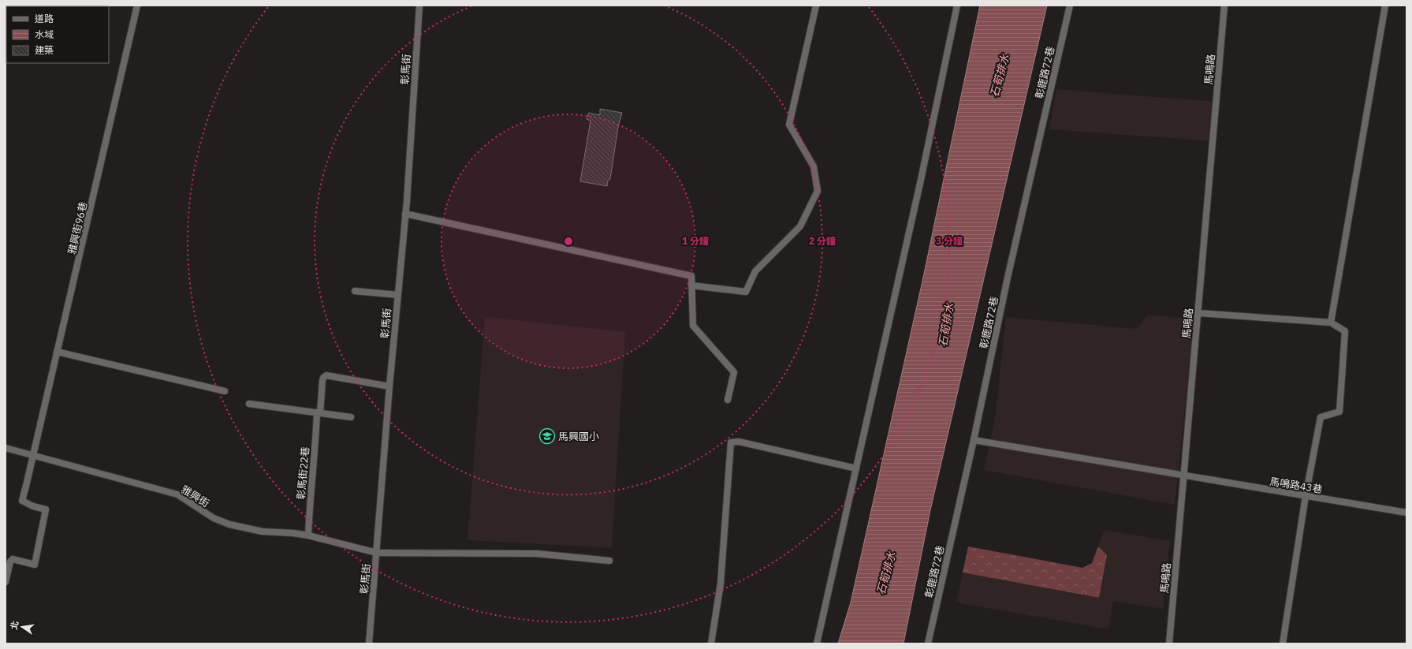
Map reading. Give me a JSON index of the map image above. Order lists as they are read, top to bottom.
{
  "streets": {
    "street": [
      "彰馬街",
      "馬鳴路",
      "彰鹿路72巷",
      "雅興街96巷",
      "彰馬街22巷",
      "馬鳴路43巷",
      "雅興街"
    ]
  },
  "crossings": [
    ["彰馬街", "彰馬街22巷"],
    ["彰馬街", "雅興街"],
    ["馬鳴路", "馬鳴路43巷"],
    ["彰鹿路72巷", "馬鳴路43巷"],
    ["雅興街96巷", "雅興街"],
    ["彰馬街22巷", "雅興街"]
  ],
  "water": ["石筍排水"],
  "places": {
    "school or university": ["馬興國小"]
  },
  "legend": ["道路", "水域", "建築"],
  "north": "left",
  "rings": ["1 分鐘", "2 分鐘", "3 分鐘"]
}
